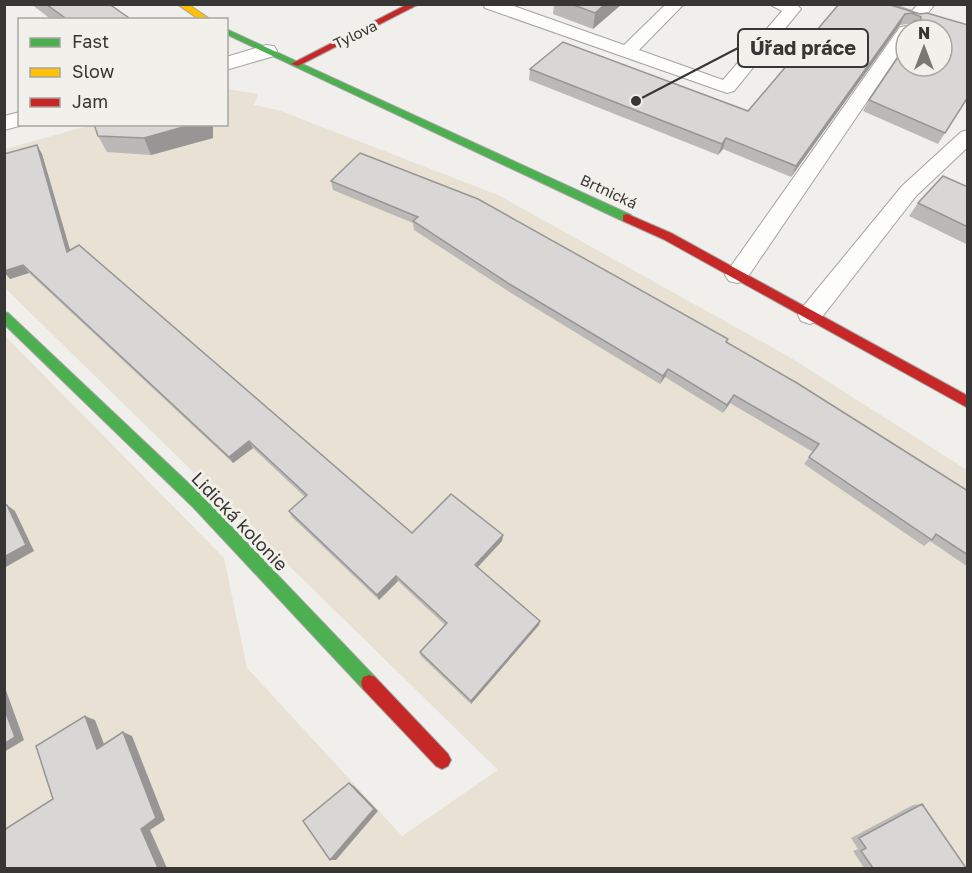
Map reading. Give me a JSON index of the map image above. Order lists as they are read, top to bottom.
{
  "streets": {
    "main road": ["Tylova", "Brtnická", "Lidická kolonie"]
  },
  "crossings": [
    ["Tylova", "Brtnická"]
  ],
  "places": ["Úřad práce"],
  "legend": ["Fast", "Slow", "Jam"],
  "north": "top"
}
